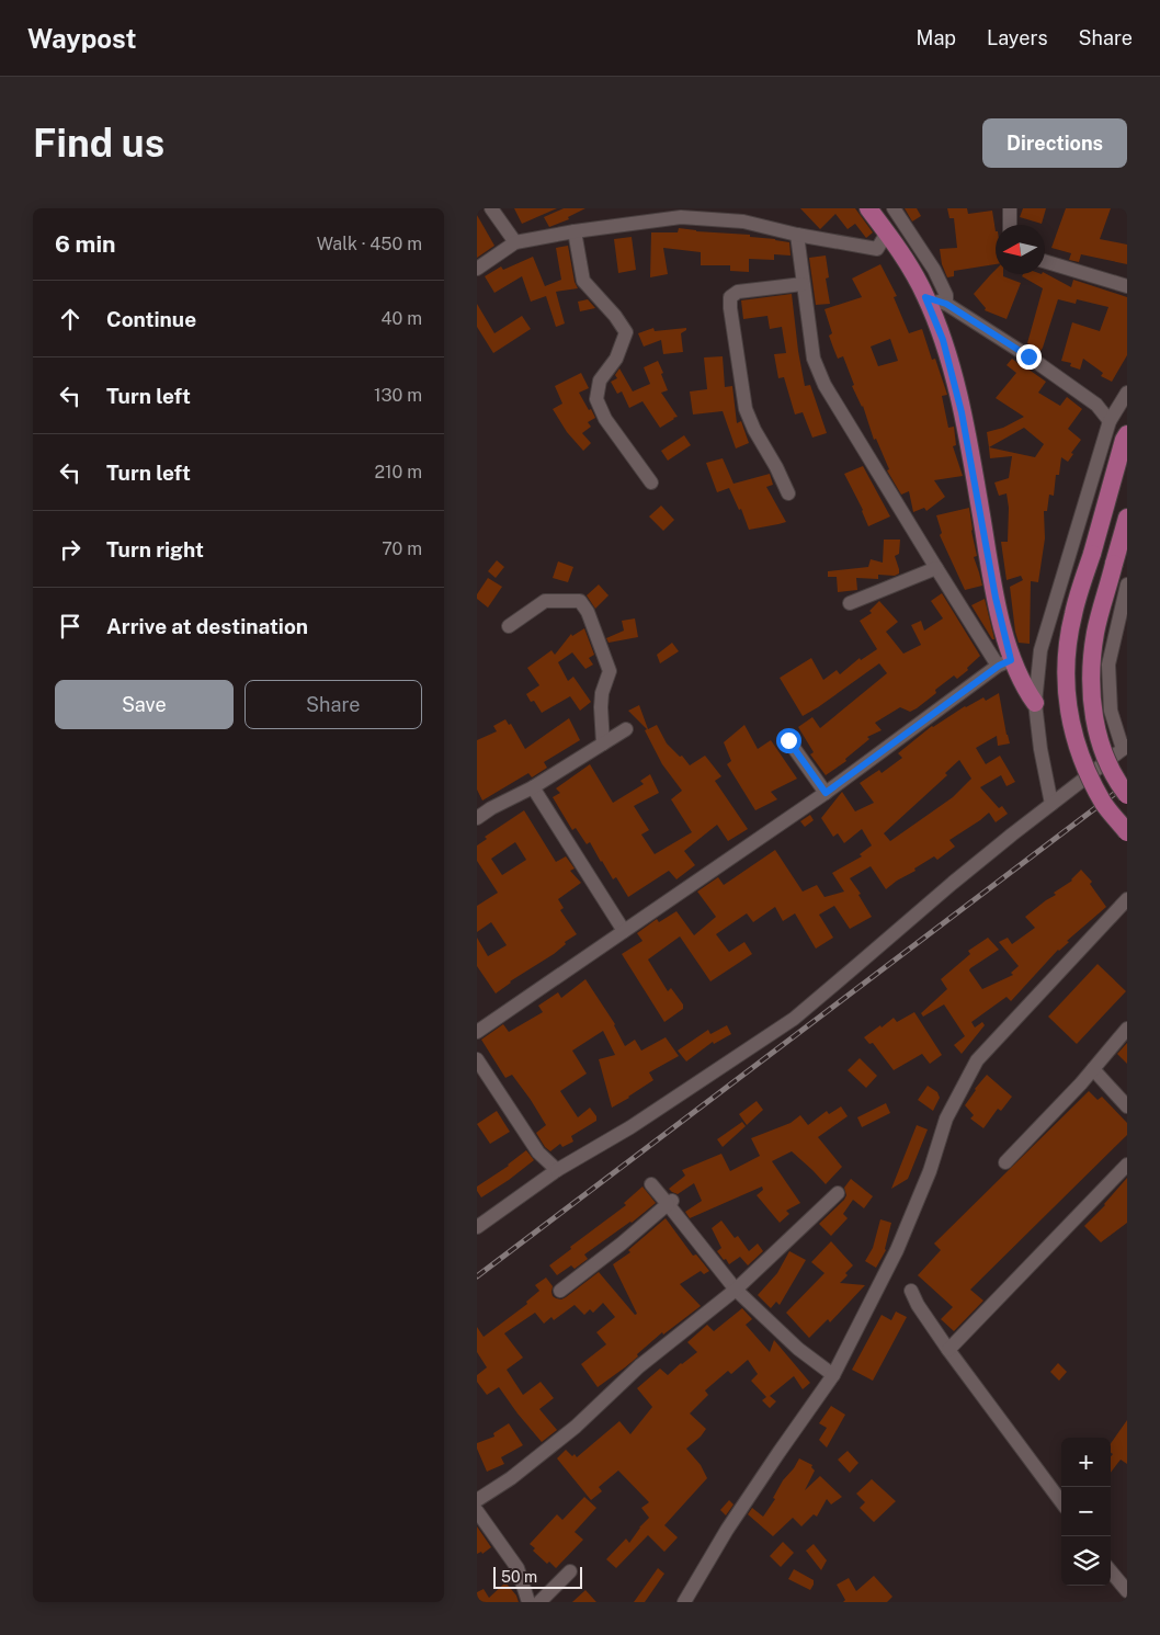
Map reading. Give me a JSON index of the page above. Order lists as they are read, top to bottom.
{
  "scale_bar": "50 m",
  "north": "left",
  "page": {
    "header": "Waypost",
    "nav": ["Map", "Layers", "Share"],
    "buttons": [
      "Directions",
      ["Save", "Share"]
    ],
    "title": "Find us",
    "heading": ["6 min", "Walk · 450 m"],
    "list": [
      ["Continue", "40 m"],
      ["Turn left", "130 m"],
      ["Turn left", "210 m"],
      ["Turn right", "70 m"],
      "Arrive at destination"
    ],
    "map_buttons": ["+", "−"],
    "scale": "50 m"
  }
}
